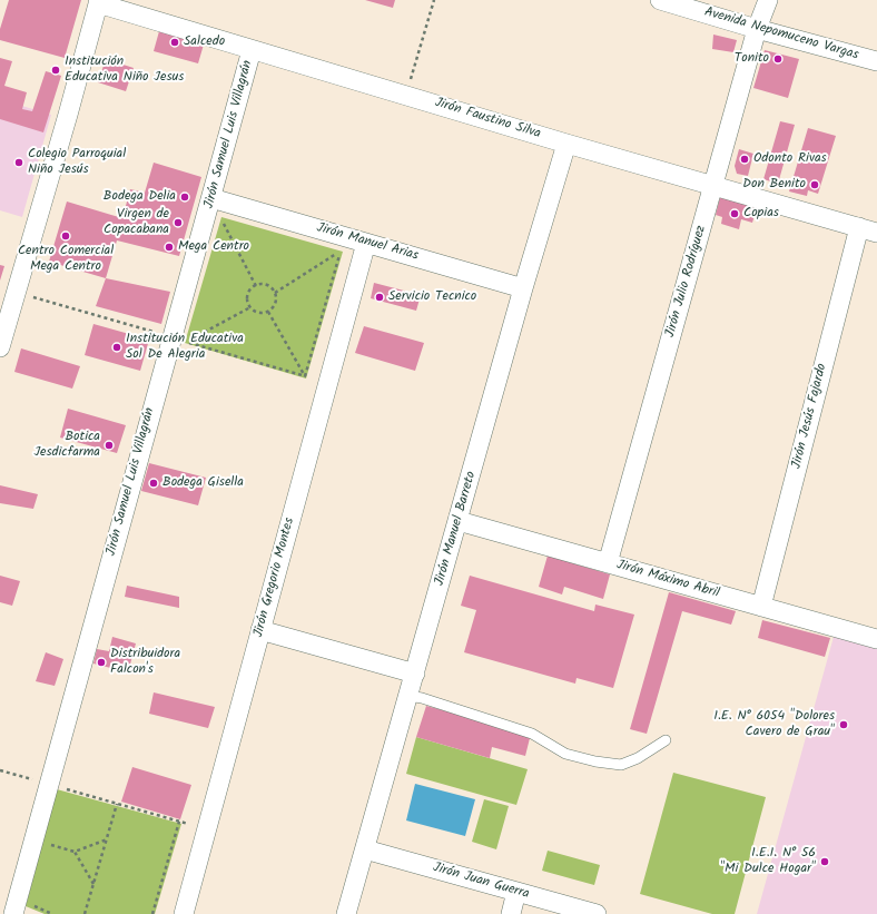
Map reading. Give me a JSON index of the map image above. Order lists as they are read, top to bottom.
{
  "streets": {
    "street": [
      "Avenida Nepomuceno Vargas",
      "Jirón Faustino Silva",
      "Jirón Samuel Luis Villagrán",
      "Jirón Manuel Arias",
      "Jirón Julio Rodríguez",
      "Jirón Jesús Fajardo",
      "Jirón Manuel Barreto",
      "Jirón Gregorio Montes",
      "Jirón Máximo Abril",
      "Jirón Juan Guerra"
    ]
  },
  "crossings": [
    ["Avenida Nepomuceno Vargas", "Jirón Julio Rodríguez"],
    ["Jirón Faustino Silva", "Jirón Samuel Luis Villagrán"],
    ["Jirón Faustino Silva", "Jirón Julio Rodríguez"],
    ["Jirón Faustino Silva", "Jirón Jesús Fajardo"],
    ["Jirón Faustino Silva", "Jirón Manuel Barreto"],
    ["Jirón Samuel Luis Villagrán", "Jirón Manuel Arias"],
    ["Jirón Manuel Arias", "Jirón Manuel Barreto"],
    ["Jirón Manuel Arias", "Jirón Gregorio Montes"],
    ["Jirón Julio Rodríguez", "Jirón Máximo Abril"],
    ["Jirón Jesús Fajardo", "Jirón Máximo Abril"],
    ["Jirón Manuel Barreto", "Jirón Máximo Abril"],
    ["Jirón Manuel Barreto", "Jirón Juan Guerra"]
  ],
  "places": [
    "Salcedo",
    "Tonito",
    "Institución Educativa Niño Jesus",
    "Odonto Rivas",
    "Colegio Parroquial Niño Jesús",
    "Don Benito",
    "Bodega Delia",
    "Copias",
    "Virgen de Copacabana",
    "Centro Comercial Mega Centro",
    "Mega Centro",
    "Servicio Tecnico",
    "Institución Educativa Sol De Alegria",
    "Botica Jesdicfarma",
    "Bodega Gisella",
    "Distribuidora Falcon's",
    "I.E. N° 6054 \"Dolores Cavero de Grau\"",
    "I.E.I. N° 56 \"Mi Dulce Hogar\""
  ]
}
